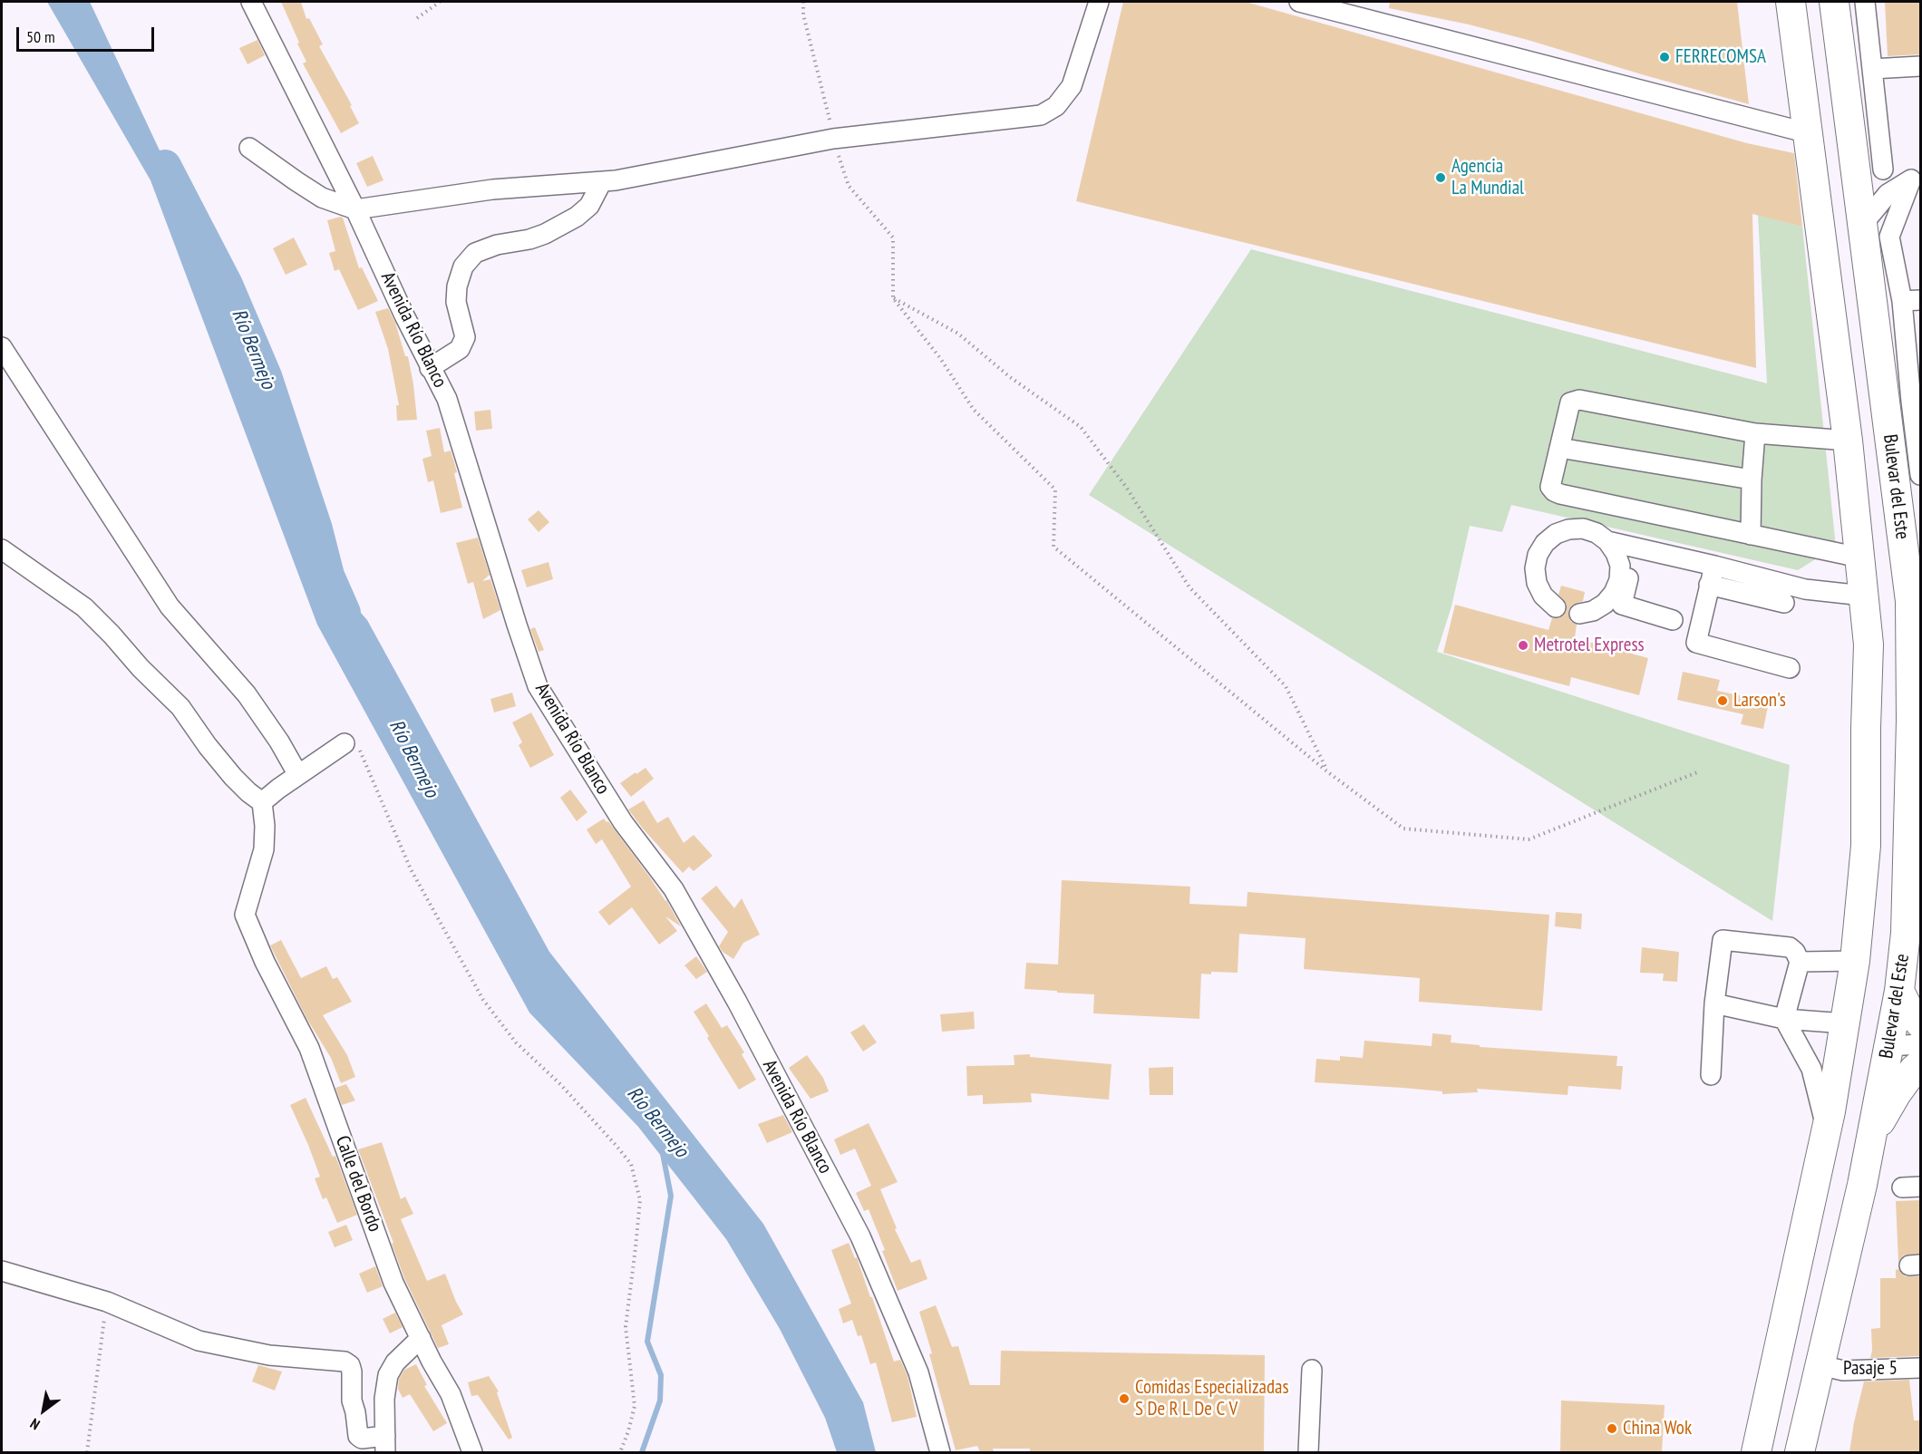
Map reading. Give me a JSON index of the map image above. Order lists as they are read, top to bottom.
{
  "streets": {
    "highway": ["Bulevar del Este"],
    "street": ["Avenida Río Blanco", "Calle del Bordo", "Pasaje 5"]
  },
  "crossings": [
    ["Bulevar del Este", "Pasaje 5"]
  ],
  "water": ["Río Bermejo"],
  "places": [
    "FERRECOMSA",
    "Agencia La Mundial",
    "Metrotel Express",
    "Larson's",
    "Comidas Especializadas S De R L De C V",
    "China Wok"
  ],
  "scale_bar": "50 m",
  "north": "bottom left"
}
